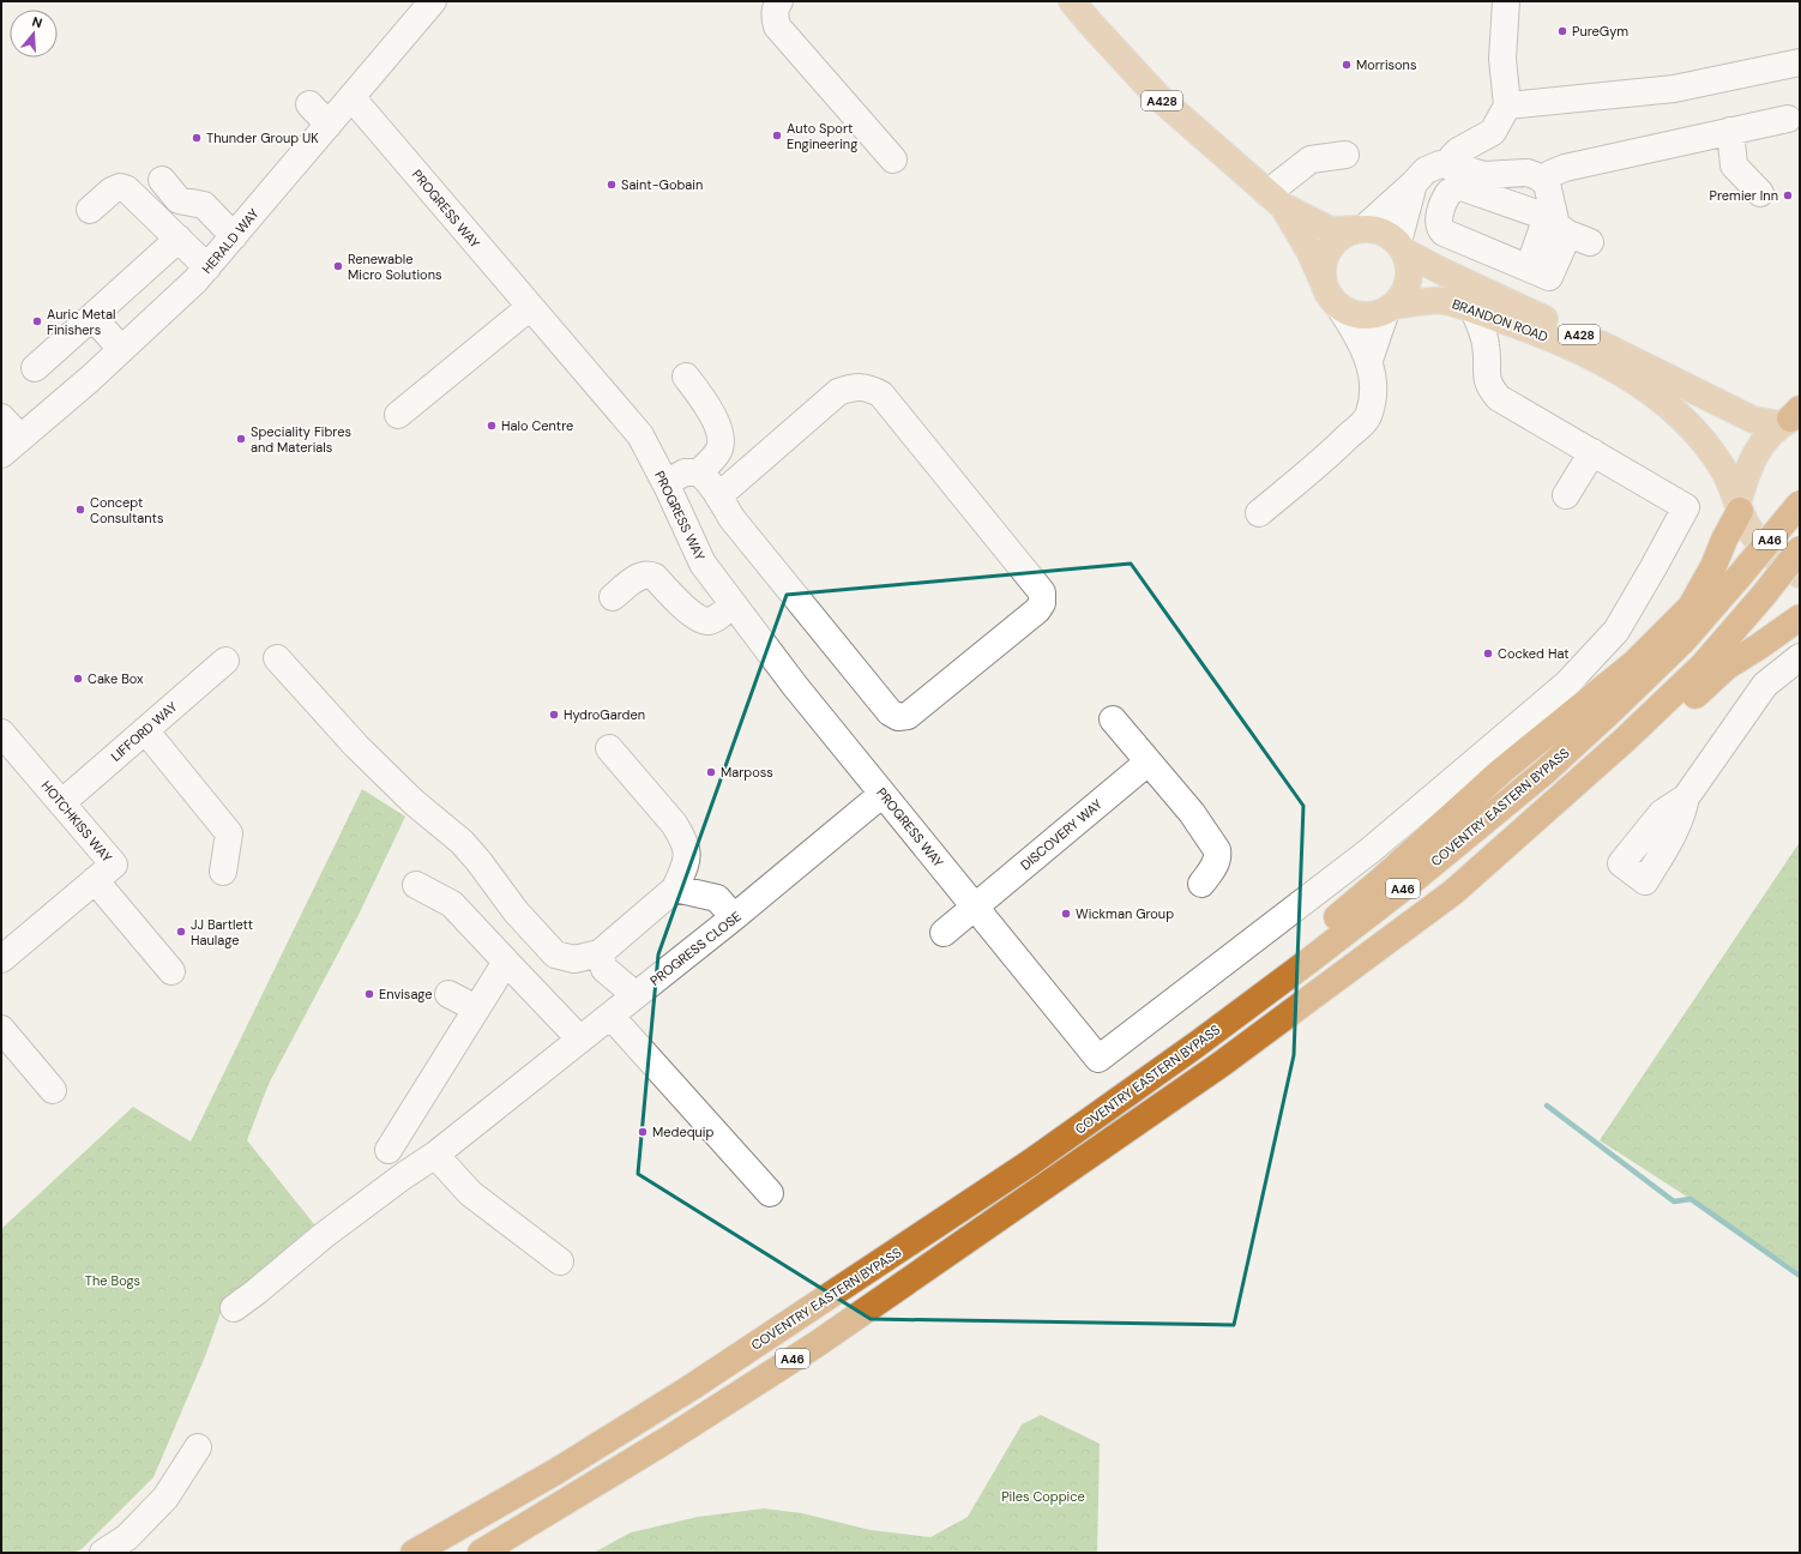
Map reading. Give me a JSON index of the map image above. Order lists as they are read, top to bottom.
{
  "streets": {
    "highway": ["A46", "COVENTRY EASTERN BYPASS"],
    "main road": ["A428", "BRANDON ROAD"],
    "street": [
      "PROGRESS WAY",
      "HERALD WAY",
      "LIFFORD WAY",
      "HOTCHKISS WAY",
      "DISCOVERY WAY",
      "PROGRESS CLOSE"
    ]
  },
  "crossings": [
    ["A428", "BRANDON ROAD"],
    ["PROGRESS WAY", "HERALD WAY"],
    ["PROGRESS WAY", "DISCOVERY WAY"],
    ["PROGRESS WAY", "PROGRESS CLOSE"],
    ["LIFFORD WAY", "HOTCHKISS WAY"]
  ],
  "parks": ["The Bogs", "Piles Coppice"],
  "places": [
    "PureGym",
    "Morrisons",
    "Auto Sport Engineering",
    "Thunder Group UK",
    "Saint-Gobain",
    "Premier Inn",
    "Renewable Micro Solutions",
    "Auric Metal Finishers",
    "Halo Centre",
    "Speciality Fibres and Materials",
    "Concept Consultants",
    "Cocked Hat",
    "Cake Box",
    "HydroGarden",
    "Marposs",
    "Wickman Group",
    "JJ Bartlett Haulage",
    "Envisage",
    "Medequip"
  ],
  "north": "top"
}
